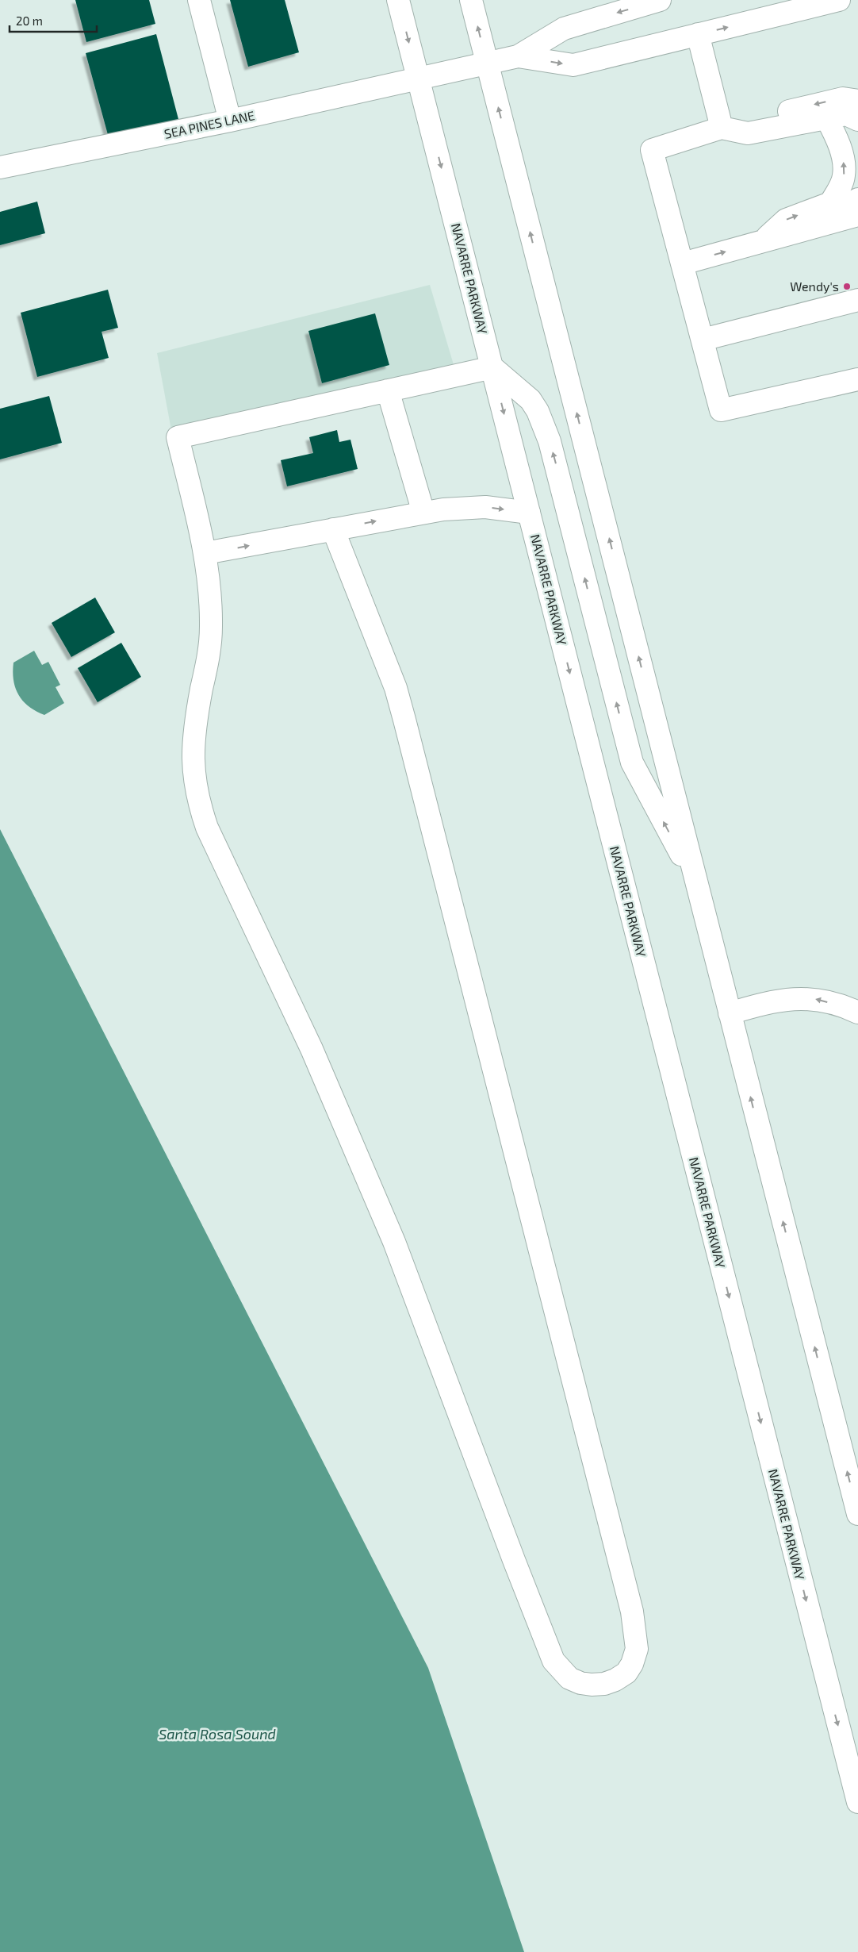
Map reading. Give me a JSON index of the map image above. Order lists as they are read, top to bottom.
{
  "streets": {
    "main road": ["SEA PINES LANE", "NAVARRE PARKWAY"]
  },
  "crossings": [
    ["SEA PINES LANE", "NAVARRE PARKWAY"]
  ],
  "water": ["Santa Rosa Sound"],
  "places": ["Wendy's"],
  "scale_bar": "20 m"
}
